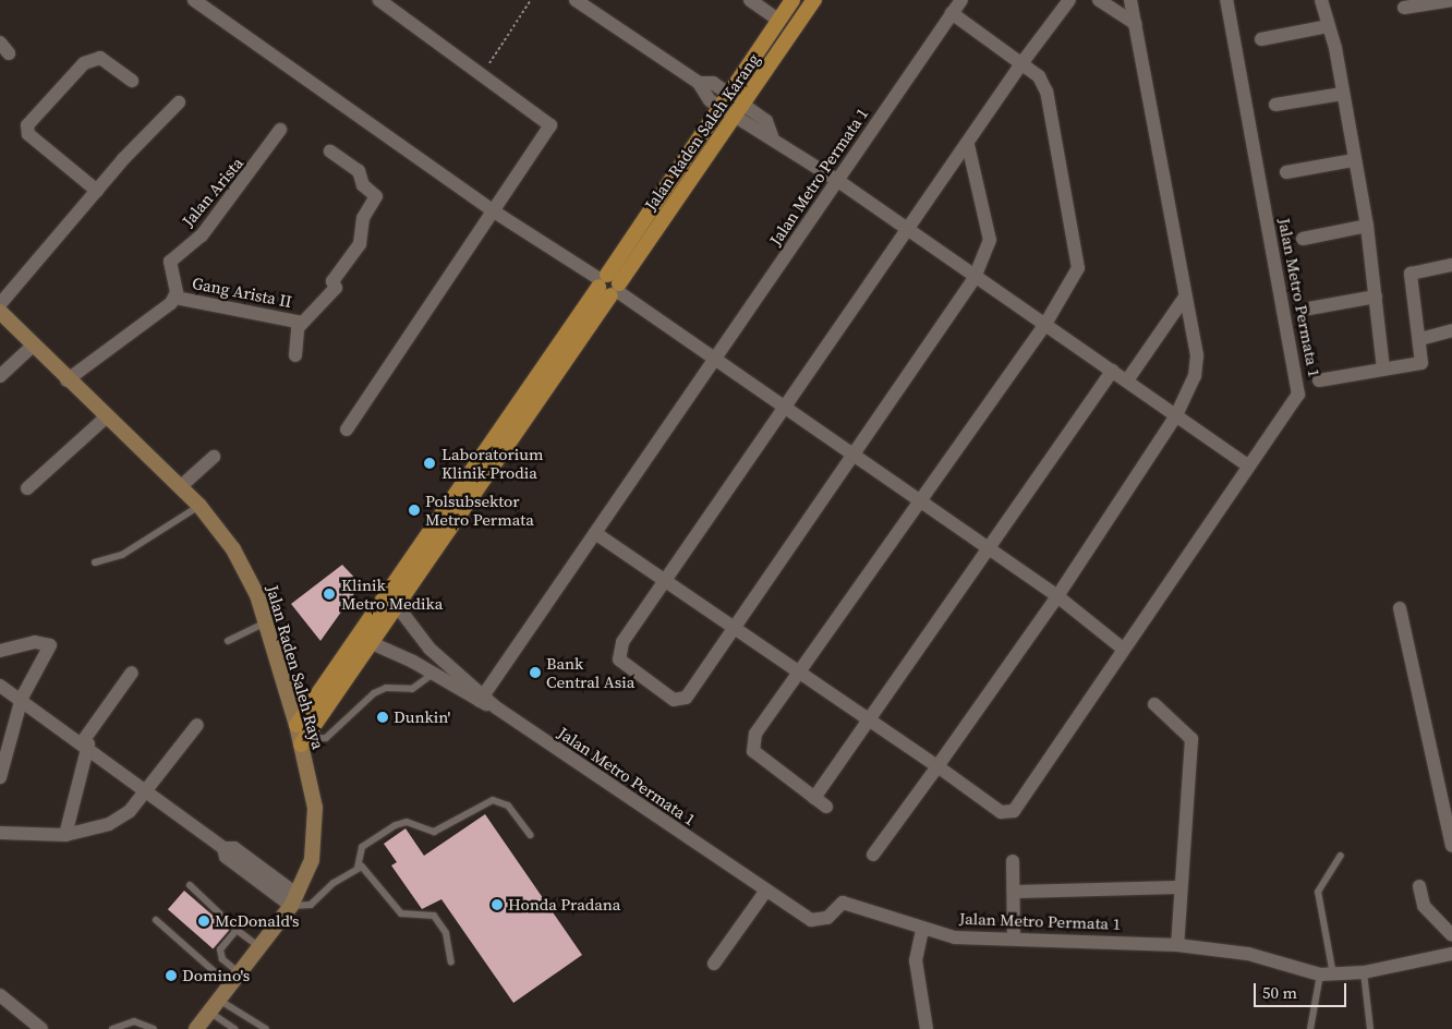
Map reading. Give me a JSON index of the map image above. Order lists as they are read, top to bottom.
{
  "streets": {
    "main road": ["Jalan Raden Saleh Karang", "Jalan Raden Saleh Raya"],
    "street": ["Jalan Metro Permata 1", "Jalan Arista", "Gang Arista II"]
  },
  "crossings": [
    ["Jalan Raden Saleh Karang", "Jalan Metro Permata 1"],
    ["Jalan Raden Saleh Karang", "Jalan Raden Saleh Raya"],
    ["Jalan Arista", "Gang Arista II"]
  ],
  "places": [
    "Laboratorium Klinik Prodia",
    "Polsubsektor Metro Permata",
    "Klinik Metro Medika",
    "Bank Central Asia",
    "Dunkin'",
    "Honda Pradana",
    "McDonald's",
    "Domino's"
  ],
  "scale_bar": "50 m"
}
